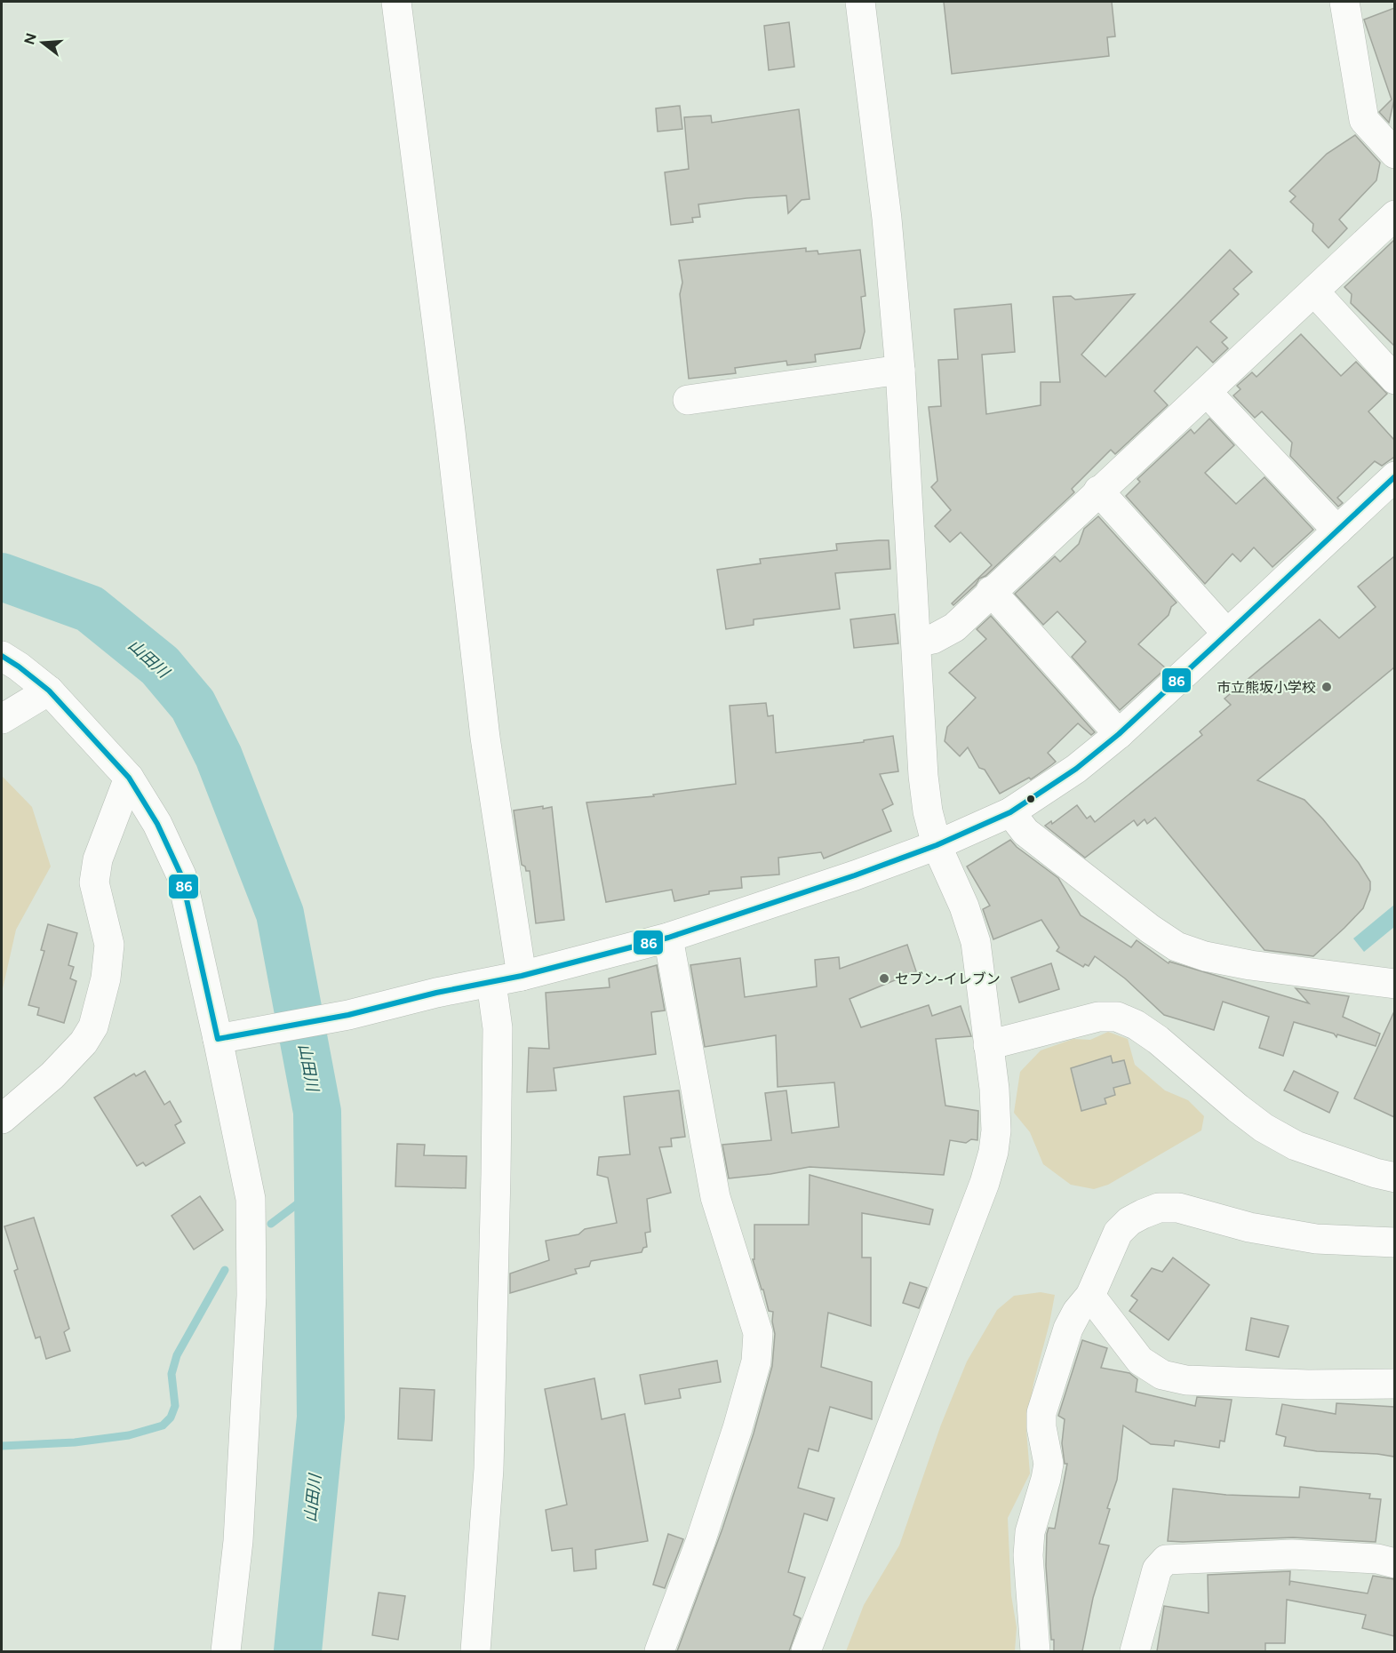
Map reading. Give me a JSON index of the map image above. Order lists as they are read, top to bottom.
{
  "water": ["山田川"],
  "places": ["市立熊坂小学校", "セブン-イレブン"],
  "lines": ["transit line 86"],
  "north": "left"
}
